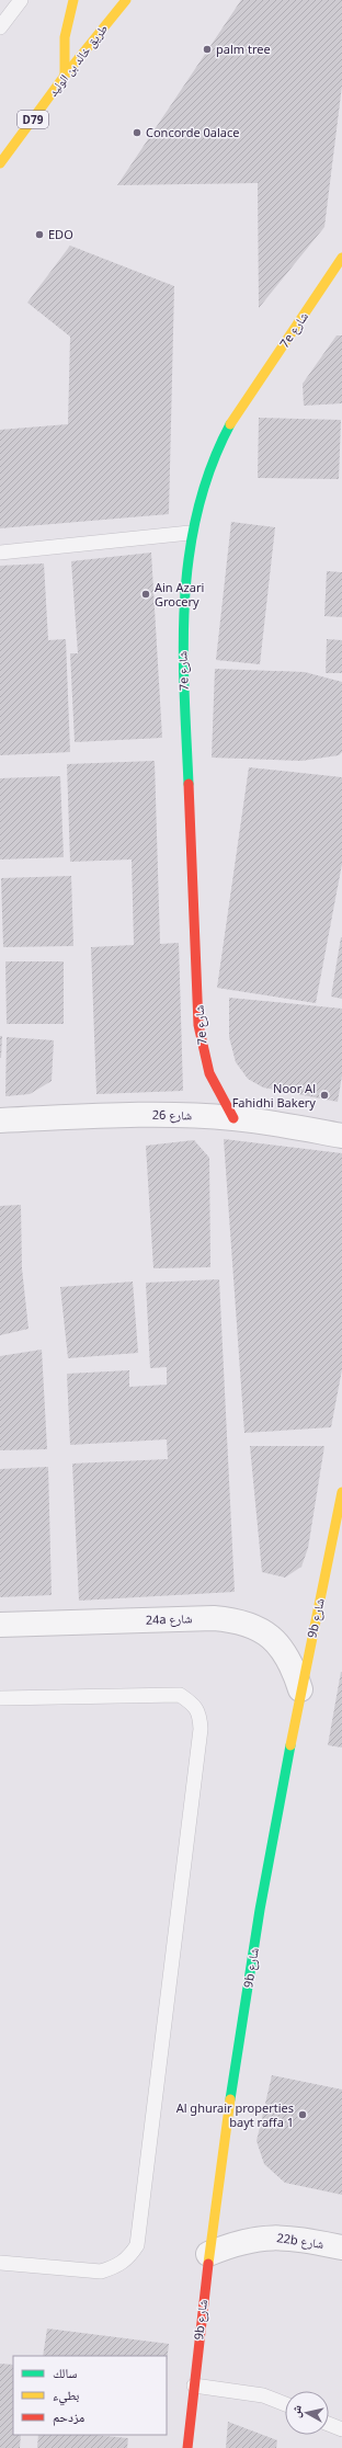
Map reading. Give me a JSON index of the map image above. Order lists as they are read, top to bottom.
{
  "streets": {
    "street": [
      "طريق خالد بن الوليد",
      "D79",
      "7e شارع",
      "شارع 26",
      "9b شارع",
      "24a شارع",
      "22b شارع"
    ]
  },
  "crossings": [
    ["7e شارع", "شارع 26"],
    ["9b شارع", "24a شارع"],
    ["9b شارع", "22b شارع"]
  ],
  "places": [
    "palm tree",
    "Concorde 0alace",
    "EDO",
    "Ain Azari Grocery",
    "Noor Al Fahidhi Bakery",
    "Al ghurair properties bayt raffa 1"
  ],
  "legend": ["سالك", "بطيء", "مزدحم"],
  "north": "left"
}
